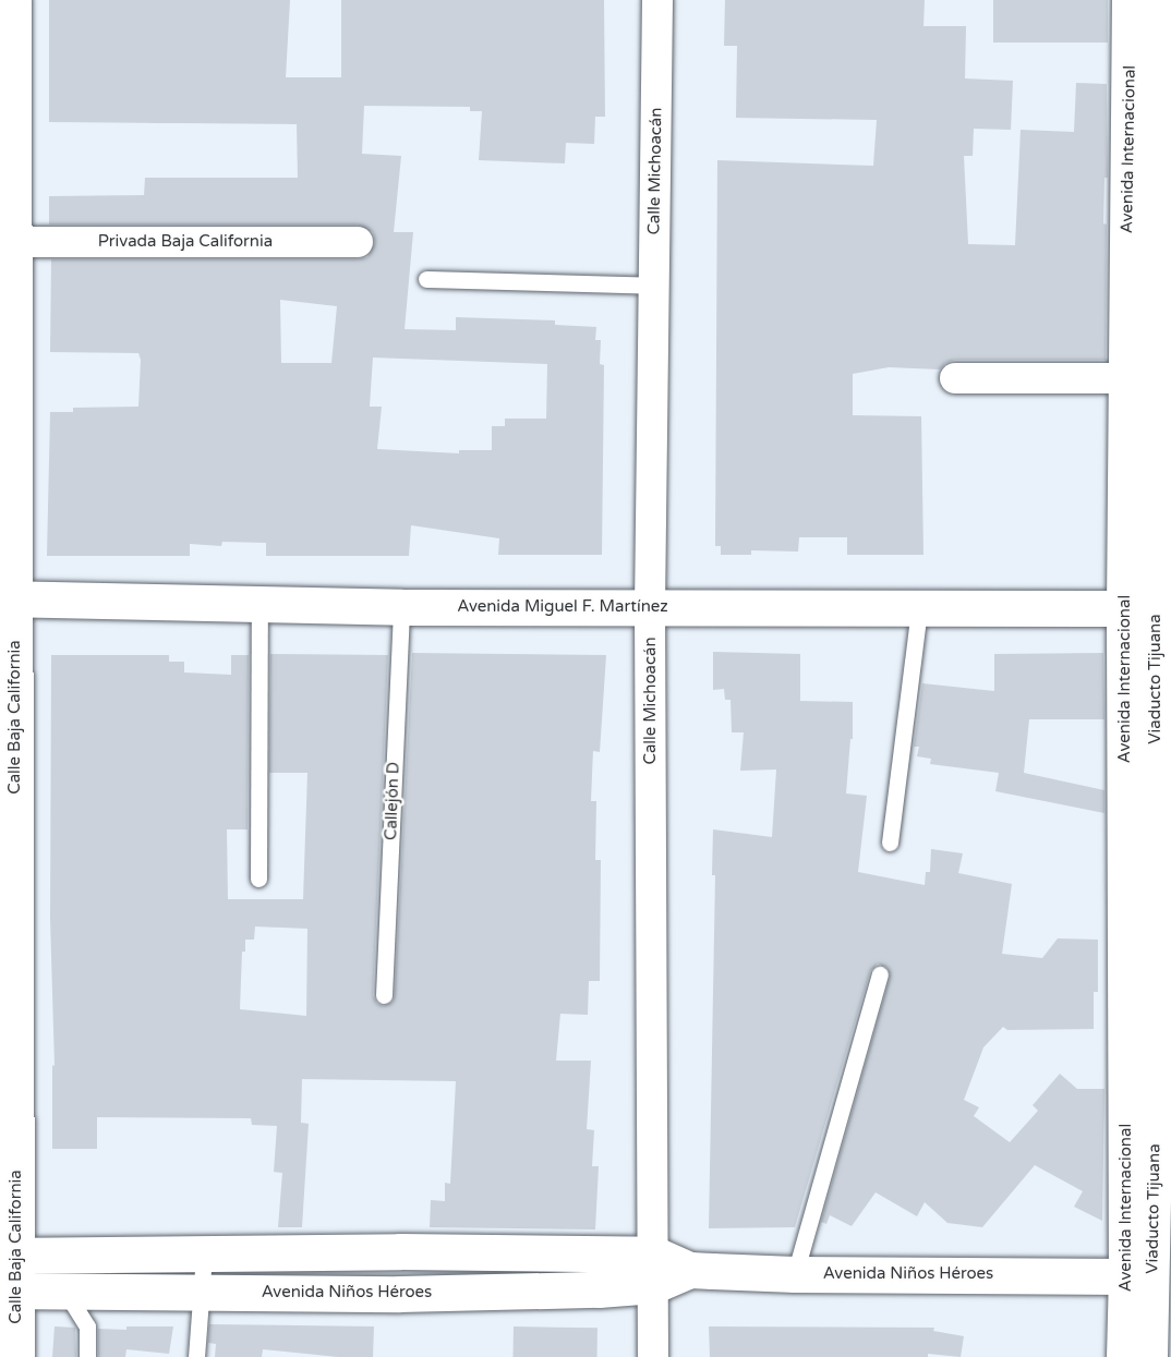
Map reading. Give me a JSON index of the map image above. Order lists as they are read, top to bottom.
{
  "streets": {
    "main road": [
      "Avenida Internacional",
      "Avenida Miguel F. Martínez",
      "Viaducto Tijuana",
      "Calle Baja California",
      "Avenida Niños Héroes"
    ],
    "street": ["Calle Michoacán", "Privada Baja California"],
    "lane": ["Callejón D"]
  },
  "crossings": [
    ["Avenida Internacional", "Avenida Miguel F. Martínez"],
    ["Avenida Internacional", "Avenida Niños Héroes"],
    ["Calle Michoacán", "Avenida Miguel F. Martínez"],
    ["Calle Michoacán", "Avenida Niños Héroes"],
    ["Privada Baja California", "Calle Baja California"],
    ["Avenida Miguel F. Martínez", "Calle Baja California"],
    ["Avenida Miguel F. Martínez", "Callejón D"],
    ["Calle Baja California", "Avenida Niños Héroes"]
  ]
}
